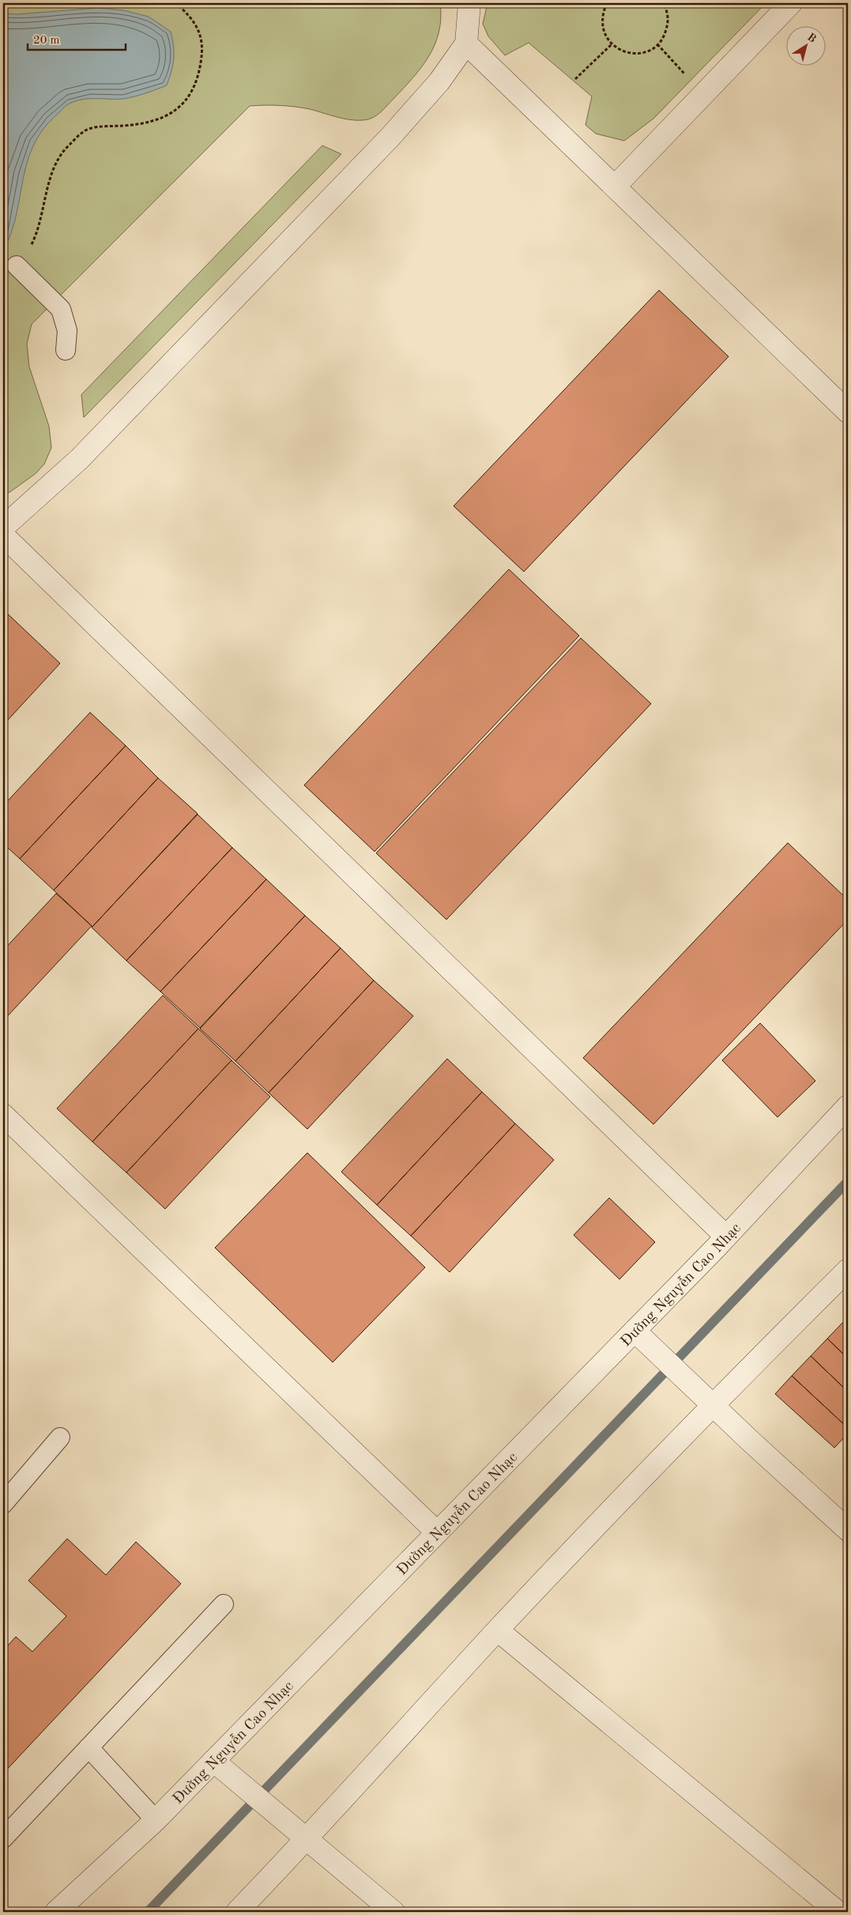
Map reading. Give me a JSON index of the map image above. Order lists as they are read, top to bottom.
{
  "streets": {
    "street": ["Đường Nguyễn Cao Nhạc"]
  },
  "scale_bar": "20 m",
  "north": "top right"
}
